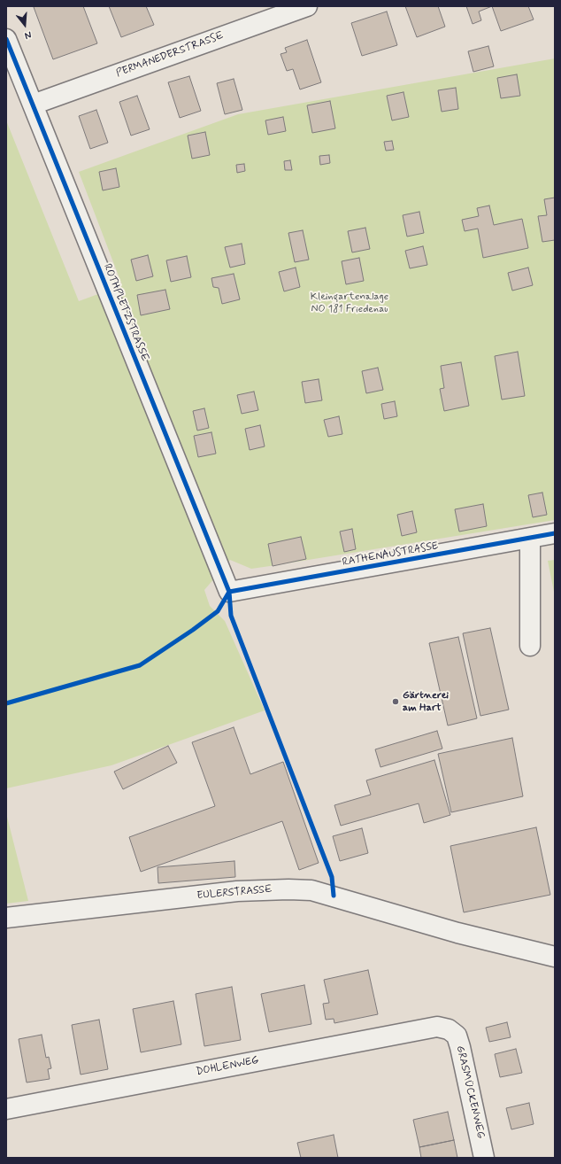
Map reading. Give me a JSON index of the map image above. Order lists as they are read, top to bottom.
{
  "streets": {
    "street": [
      "PERMANEDERSTRASSE",
      "ROTHPLETZSTRASSE",
      "RATHENAUSTRASSE",
      "EULERSTRASSE",
      "DOHLENWEG",
      "GRASMÜCKENWEG"
    ]
  },
  "crossings": [
    ["PERMANEDERSTRASSE", "ROTHPLETZSTRASSE"],
    ["ROTHPLETZSTRASSE", "RATHENAUSTRASSE"],
    ["DOHLENWEG", "GRASMÜCKENWEG"]
  ],
  "parks": ["Kleingartenalage NO 181 Friedenau"],
  "places": ["Gärtnerei am Hart"],
  "north": "bottom"
}
